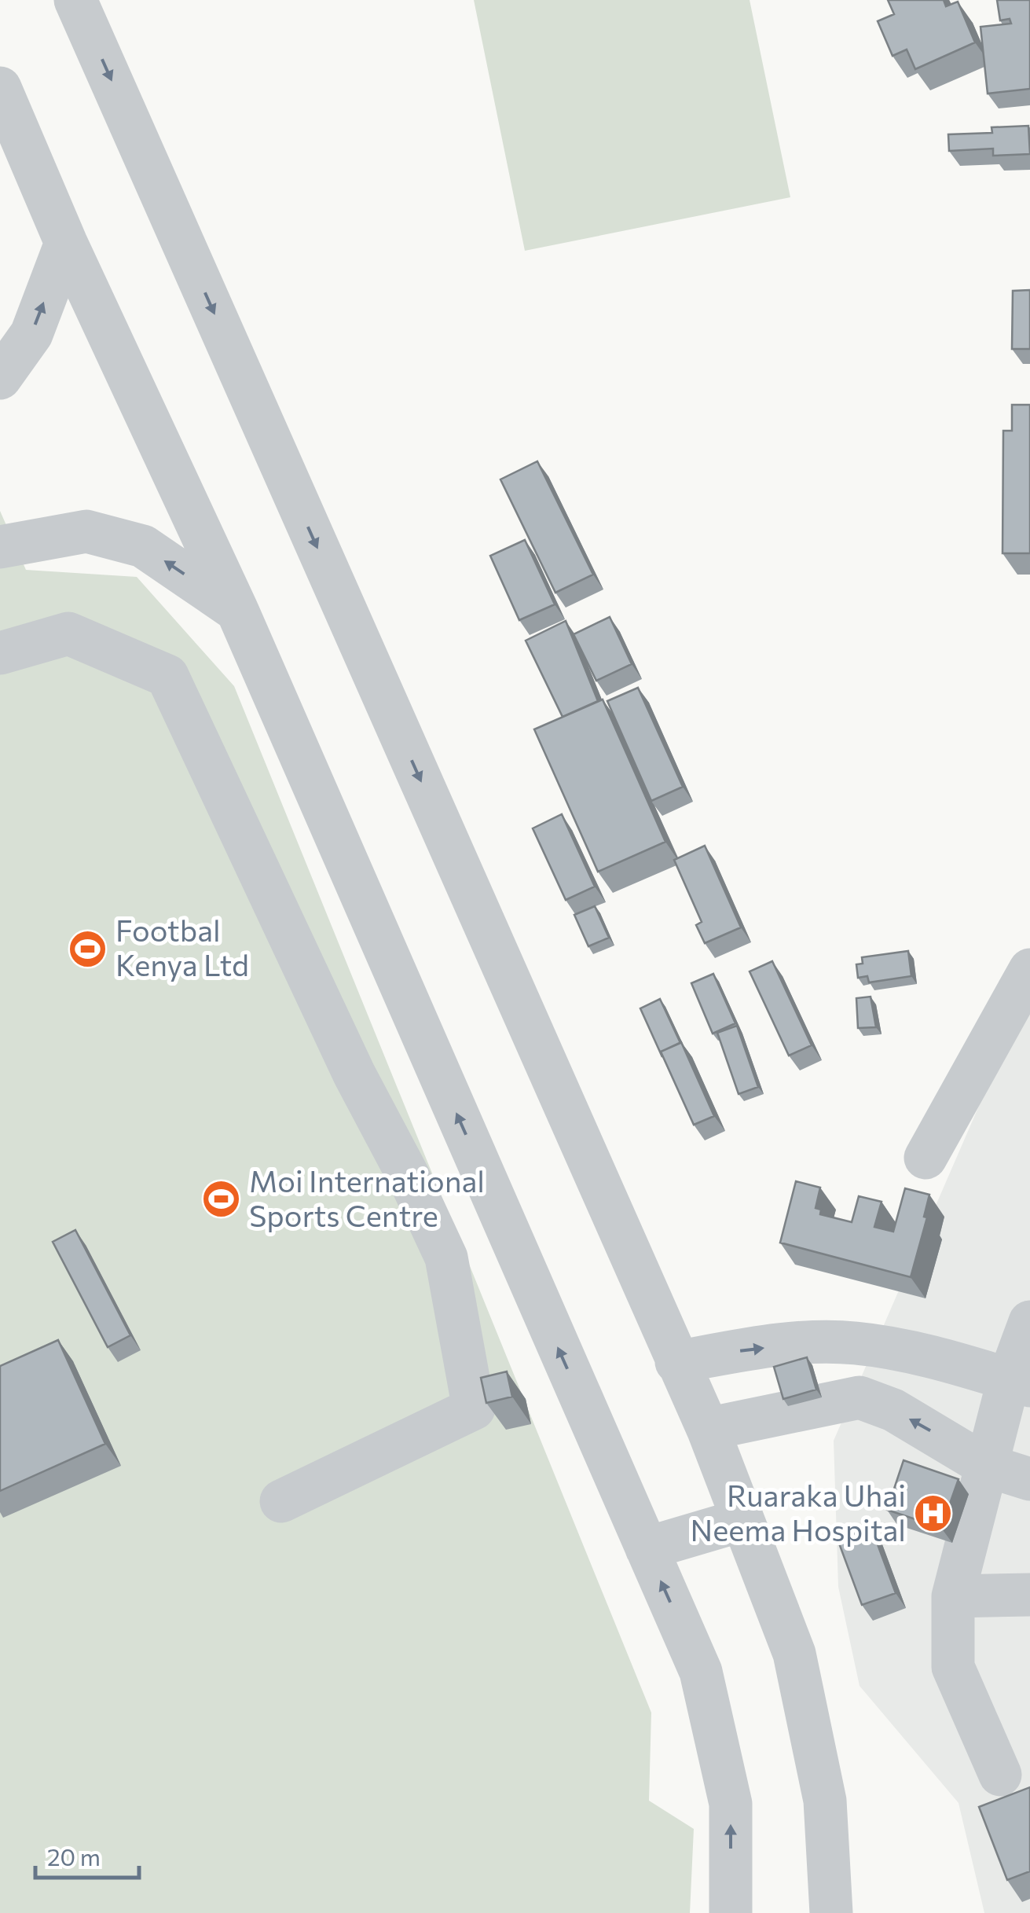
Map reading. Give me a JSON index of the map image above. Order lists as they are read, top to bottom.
{
  "places": {
    "sports": ["Footbal Kenya Ltd", "Moi International Sports Centre"],
    "hospital": ["Ruaraka Uhai Neema Hospital"]
  },
  "scale_bar": "20 m"
}
